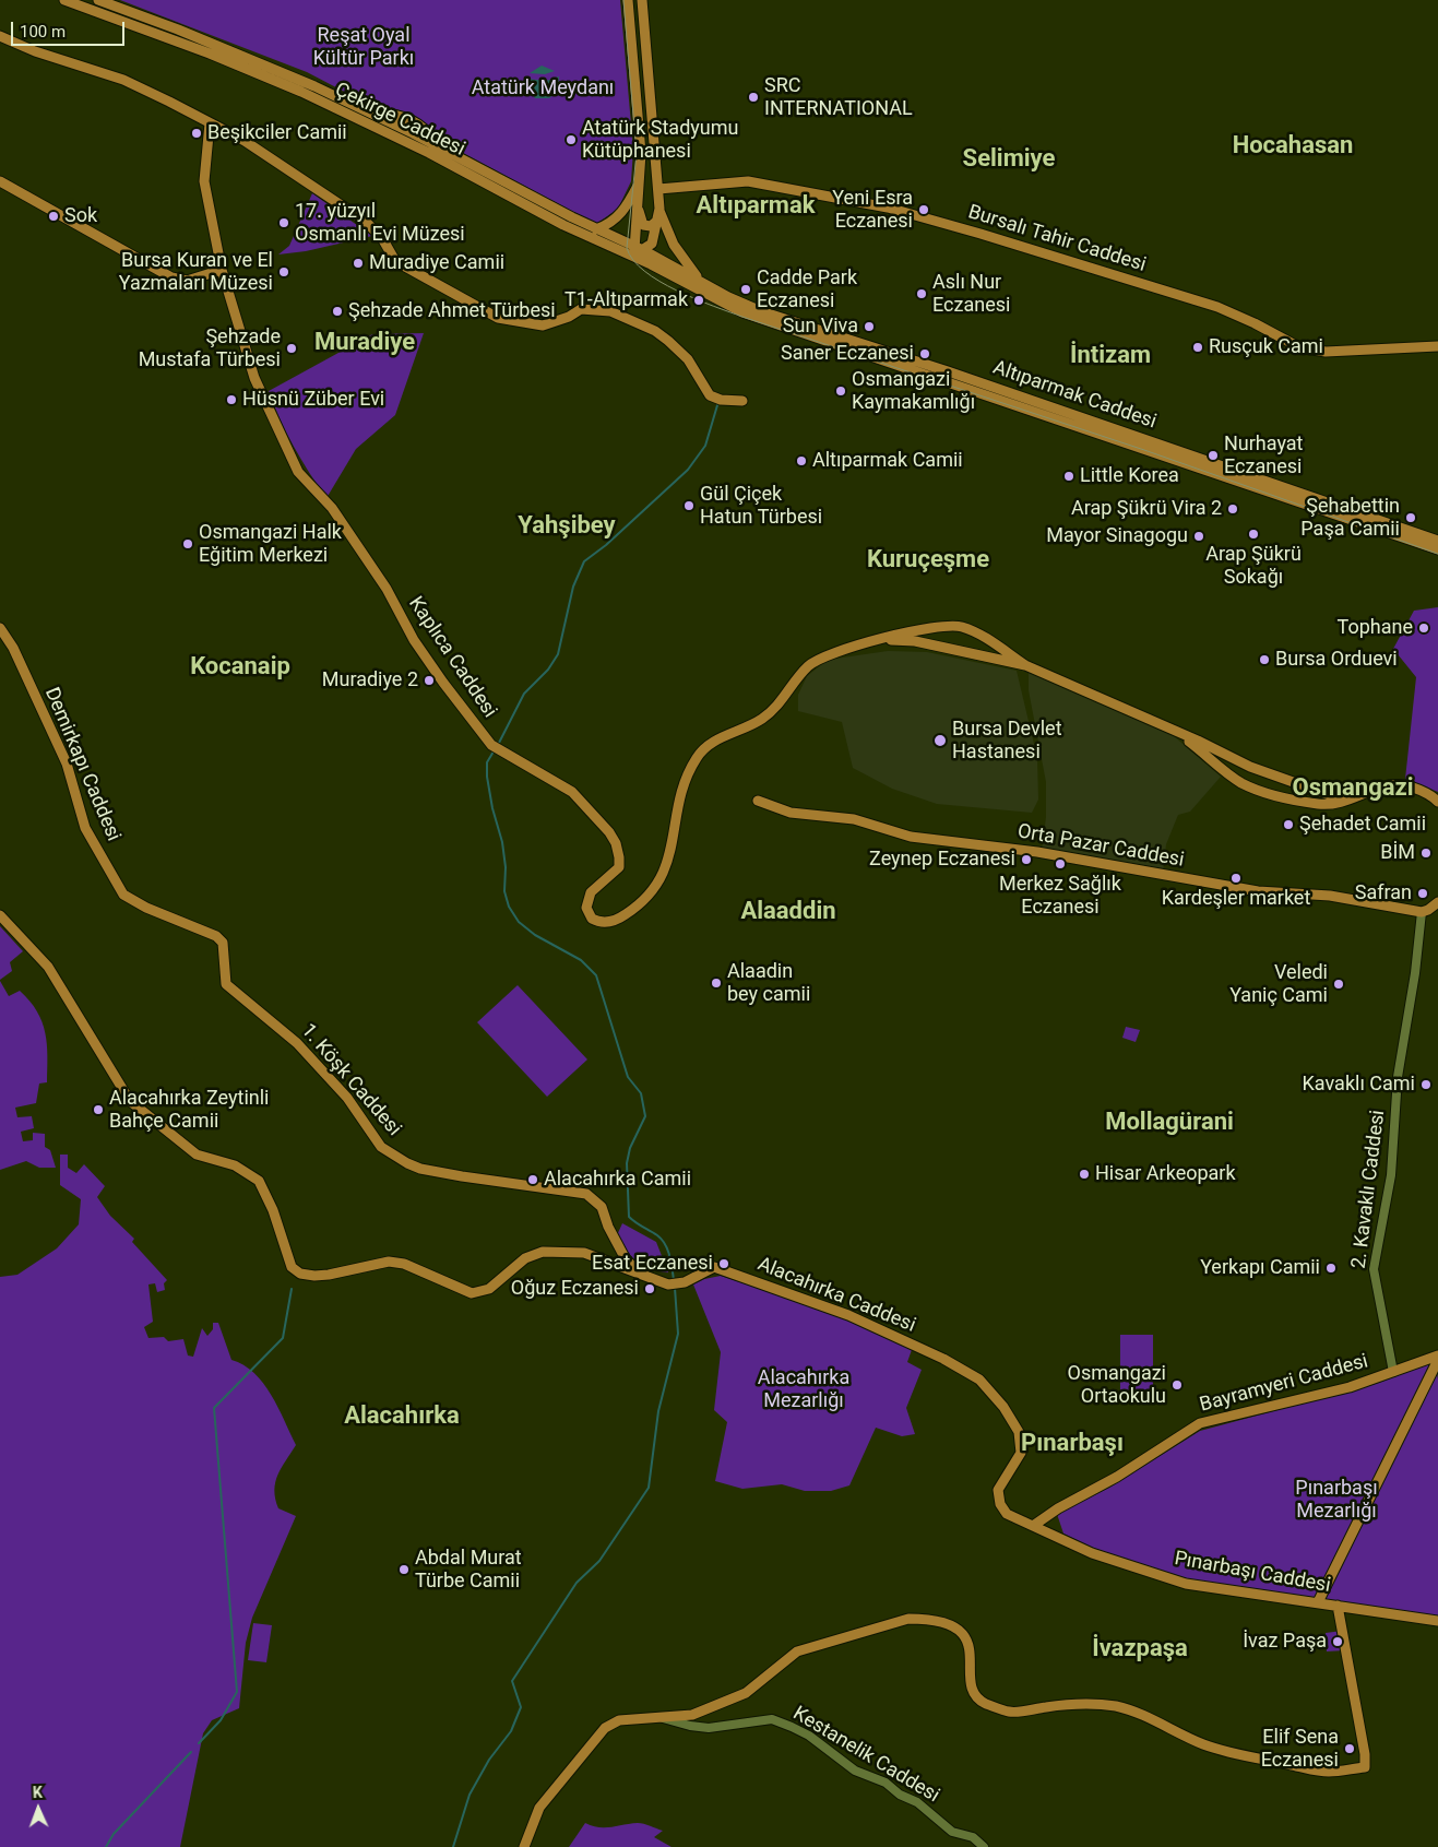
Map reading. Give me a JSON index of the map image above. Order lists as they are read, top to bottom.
{
  "streets": {
    "main road": [
      "Çekirge Caddesi",
      "Bursalı Tahir Caddesi",
      "Altıparmak Caddesi",
      "Kaplıca Caddesi",
      "Demirkapı Caddesi",
      "Orta Pazar Caddesi",
      "1. Köşk Caddesi",
      "Alacahırka Caddesi",
      "Bayramyeri Caddesi",
      "Pınarbaşı Caddesi"
    ],
    "street": ["2. Kavaklı Caddesi", "Kestanelik Caddesi"]
  },
  "crossings": [
    ["Çekirge Caddesi", "Altıparmak Caddesi"],
    ["Demirkapı Caddesi", "1. Köşk Caddesi"],
    ["Orta Pazar Caddesi", "2. Kavaklı Caddesi"],
    ["1. Köşk Caddesi", "Alacahırka Caddesi"],
    ["2. Kavaklı Caddesi", "Bayramyeri Caddesi"],
    ["Alacahırka Caddesi", "Pınarbaşı Caddesi"],
    ["Bayramyeri Caddesi", "Pınarbaşı Caddesi"]
  ],
  "districts": [
    "Hocahasan",
    "Selimiye",
    "Altıparmak",
    "Muradiye",
    "İntizam",
    "Yahşibey",
    "Kuruçeşme",
    "Kocanaip",
    "Osmangazi",
    "Alaaddin",
    "Mollagürani",
    "Alacahırka",
    "Pınarbaşı",
    "İvazpaşa"
  ],
  "parks": [
    "Reşat Oyal Kültür Parkı",
    "Atatürk Meydanı",
    "Alacahırka Mezarlığı",
    "Pınarbaşı Mezarlığı"
  ],
  "places": [
    "SRC INTERNATIONAL",
    "Beşikciler Camii",
    "Atatürk Stadyumu Kütüphanesi",
    "Yeni Esra Eczanesi",
    "Sok",
    "17. yüzyıl Osmanlı Evi Müzesi",
    "Muradiye Camii",
    "Bursa Kuran ve El Yazmaları Müzesi",
    "Cadde Park Eczanesi",
    "Aslı Nur Eczanesi",
    "T1-Altıparmak",
    "Şehzade Ahmet Türbesi",
    "Sun Viva",
    "Rusçuk Cami",
    "Şehzade Mustafa Türbesi",
    "Saner Eczanesi",
    "Osmangazi Kaymakamlığı",
    "Hüsnü Züber Evi",
    "Nurhayat Eczanesi",
    "Altıparmak Camii",
    "Little Korea",
    "Gül Çiçek Hatun Türbesi",
    "Arap Şükrü Vira 2",
    "Şehabettin Paşa Camii",
    "Arap Şükrü Sokağı",
    "Mayor Sinagogu",
    "Osmangazi Halk Eğitim Merkezi",
    "Tophane",
    "Bursa Orduevi",
    "Muradiye 2",
    "Bursa Devlet Hastanesi",
    "Şehadet Camii",
    "BİM",
    "Zeynep Eczanesi",
    "Merkez Sağlık Eczanesi",
    "Kardeşler market",
    "Safran",
    "Alaadin bey camii",
    "Veledi Yaniç Cami",
    "Kavaklı Cami",
    "Alacahırka Zeytinli Bahçe Camii",
    "Hisar Arkeopark",
    "Alacahırka Camii",
    "Esat Eczanesi",
    "Yerkapı Camii",
    "Oğuz Eczanesi",
    "Osmangazi Ortaokulu",
    "Abdal Murat Türbe Camii",
    "İvaz Paşa",
    "Elif Sena Eczanesi"
  ],
  "scale_bar": "100 m",
  "north": "top"
}
